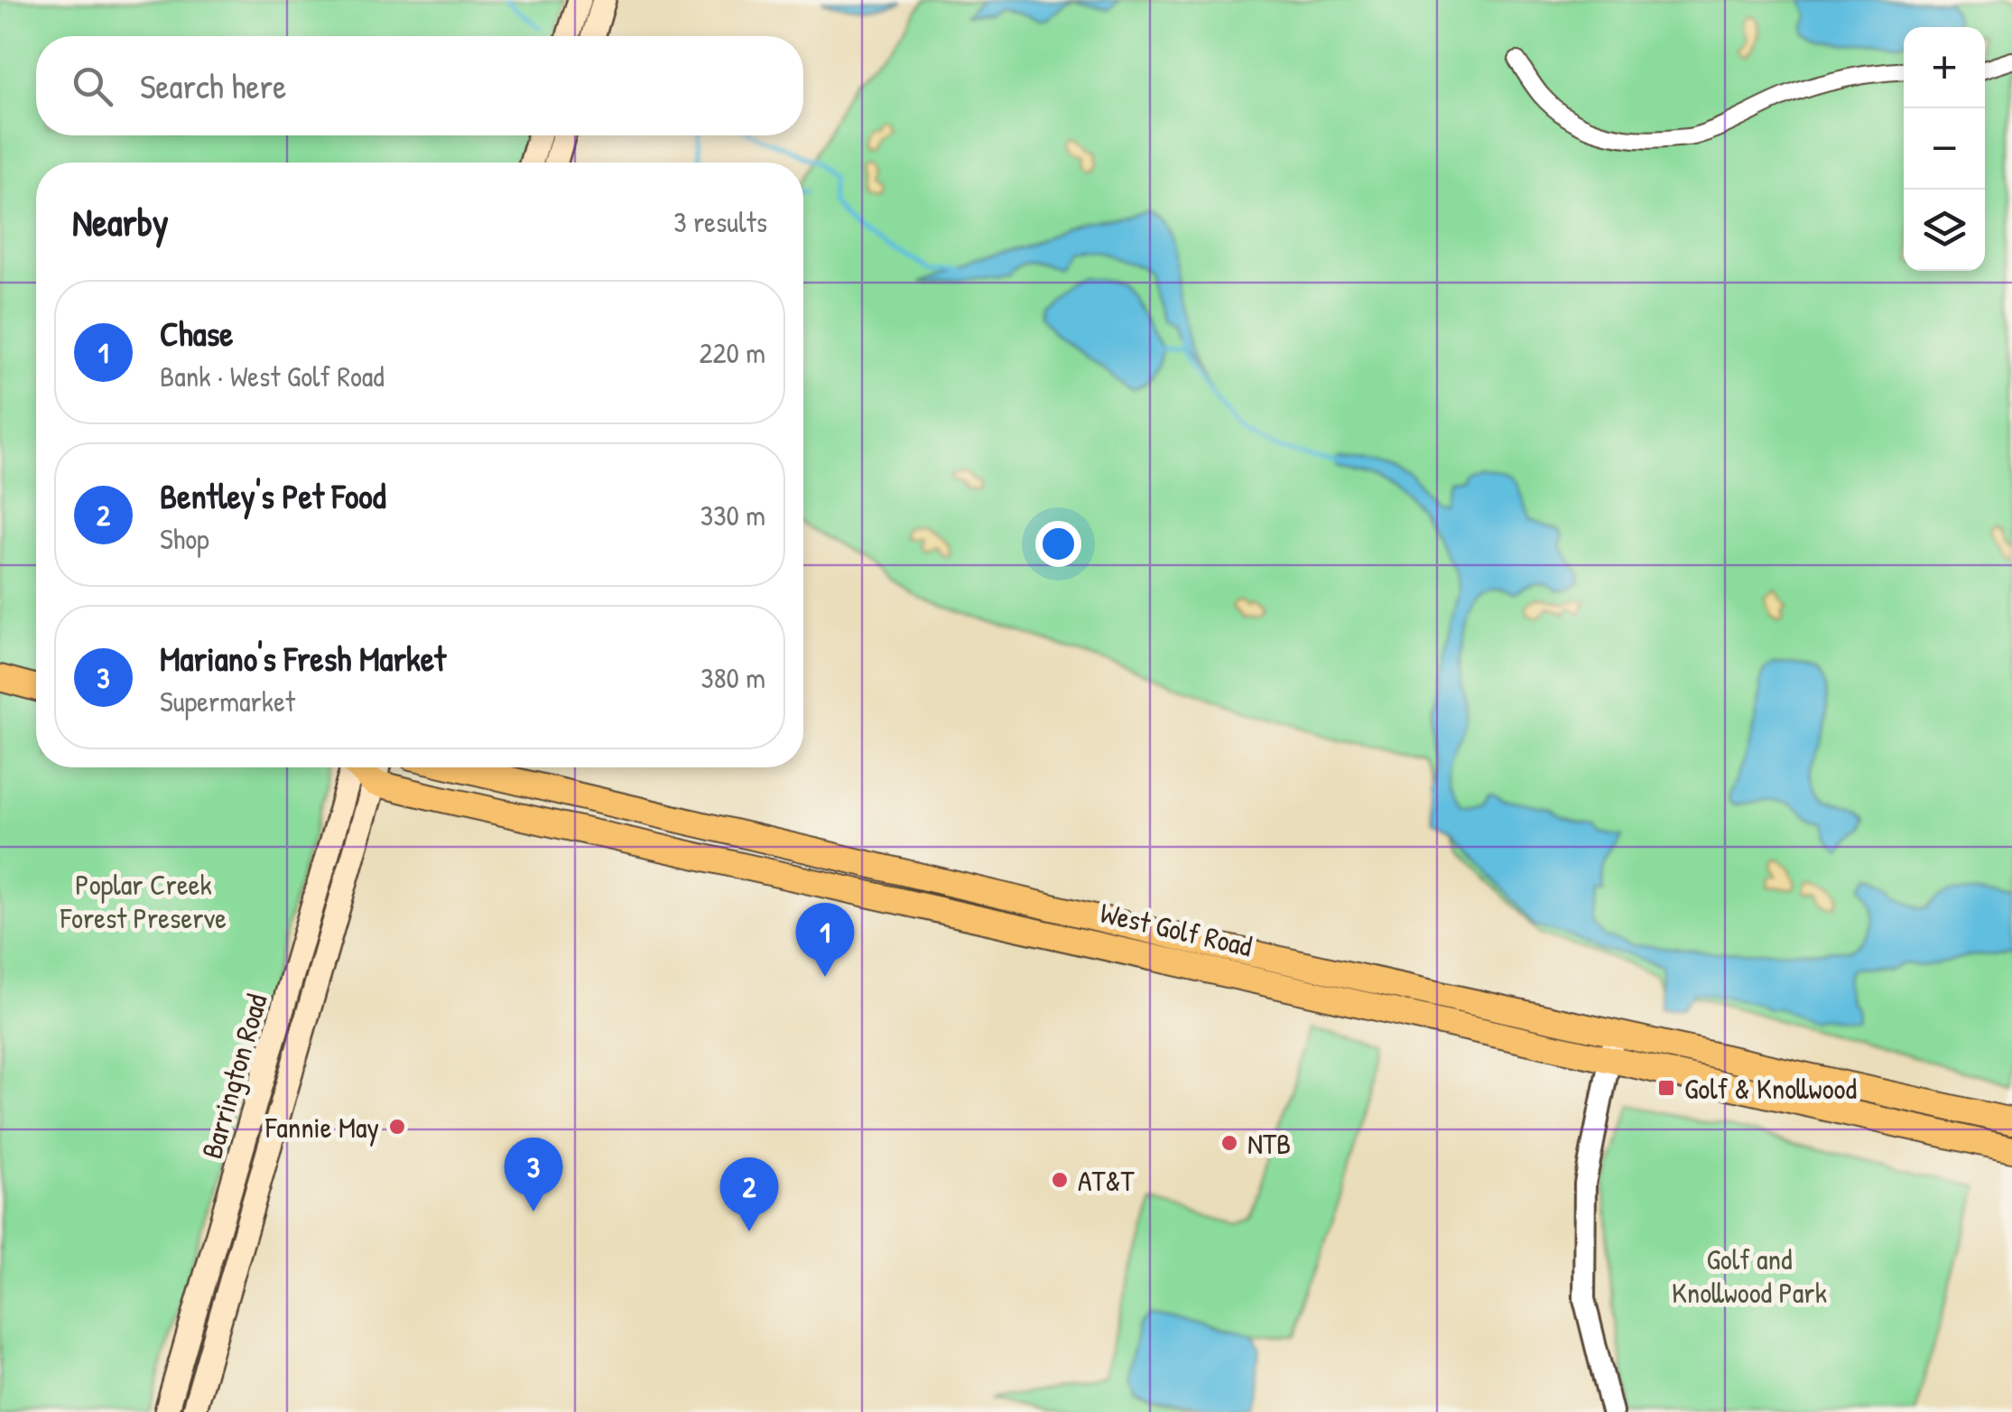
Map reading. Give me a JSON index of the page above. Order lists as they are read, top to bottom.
{
  "streets": {
    "main road": ["West Golf Road", "Barrington Road"]
  },
  "crossings": [
    ["West Golf Road", "Barrington Road"]
  ],
  "parks": ["Poplar Creek Forest Preserve", "Golf and Knollwood Park"],
  "places": {
    "transit": ["Golf & Knollwood"],
    "other": ["Fannie May", "NTB", "AT&T"]
  },
  "page": {
    "map_buttons": ["+", "−"],
    "search": "Search here",
    "heading": ["Nearby", "3 results"],
    "list": [
      {
        "mark": "1",
        "name": "Chase",
        "note": "Bank · West Golf Road",
        "value": "220 m"
      },
      {
        "mark": "2",
        "name": "Bentley's Pet Food",
        "note": "Shop",
        "value": "330 m"
      },
      {
        "mark": "3",
        "name": "Mariano's Fresh Market",
        "note": "Supermarket",
        "value": "380 m"
      }
    ],
    "pins": ["1", "3", "2"]
  }
}
